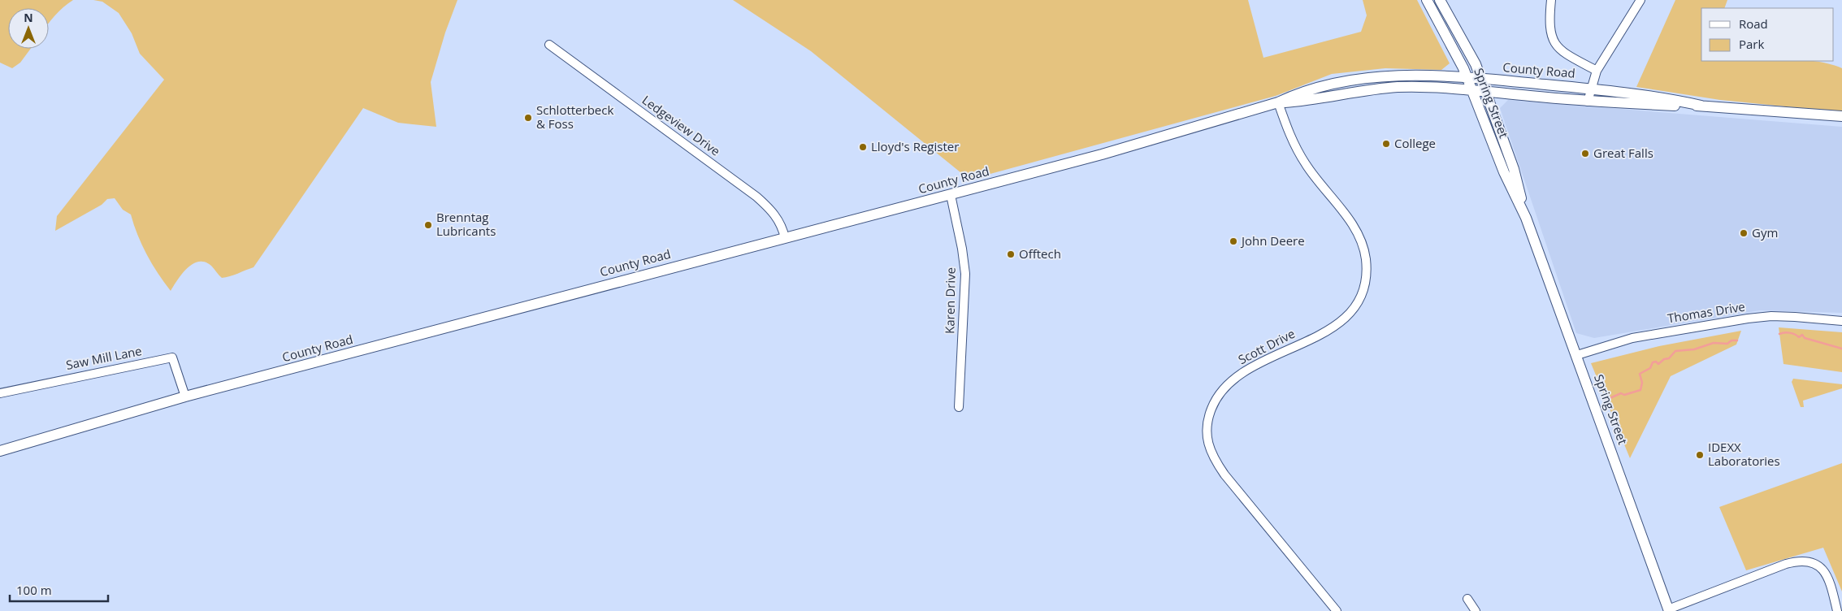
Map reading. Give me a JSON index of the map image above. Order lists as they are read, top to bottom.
{
  "streets": {
    "main road": ["County Road", "Spring Street"],
    "street": [
      "Ledgeview Drive",
      "Karen Drive",
      "Thomas Drive",
      "Scott Drive",
      "Saw Mill Lane"
    ]
  },
  "crossings": [
    ["County Road", "Spring Street"],
    ["County Road", "Ledgeview Drive"],
    ["County Road", "Karen Drive"],
    ["County Road", "Scott Drive"],
    ["County Road", "Saw Mill Lane"],
    ["Spring Street", "Thomas Drive"]
  ],
  "places": [
    "Schlotterbeck & Foss",
    "College",
    "Lloyd's Register",
    "Great Falls",
    "Brenntag Lubricants",
    "Gym",
    "John Deere",
    "Offtech",
    "IDEXX Laboratories"
  ],
  "legend": ["Road", "Park"],
  "scale_bar": "100 m",
  "north": "top"
}
